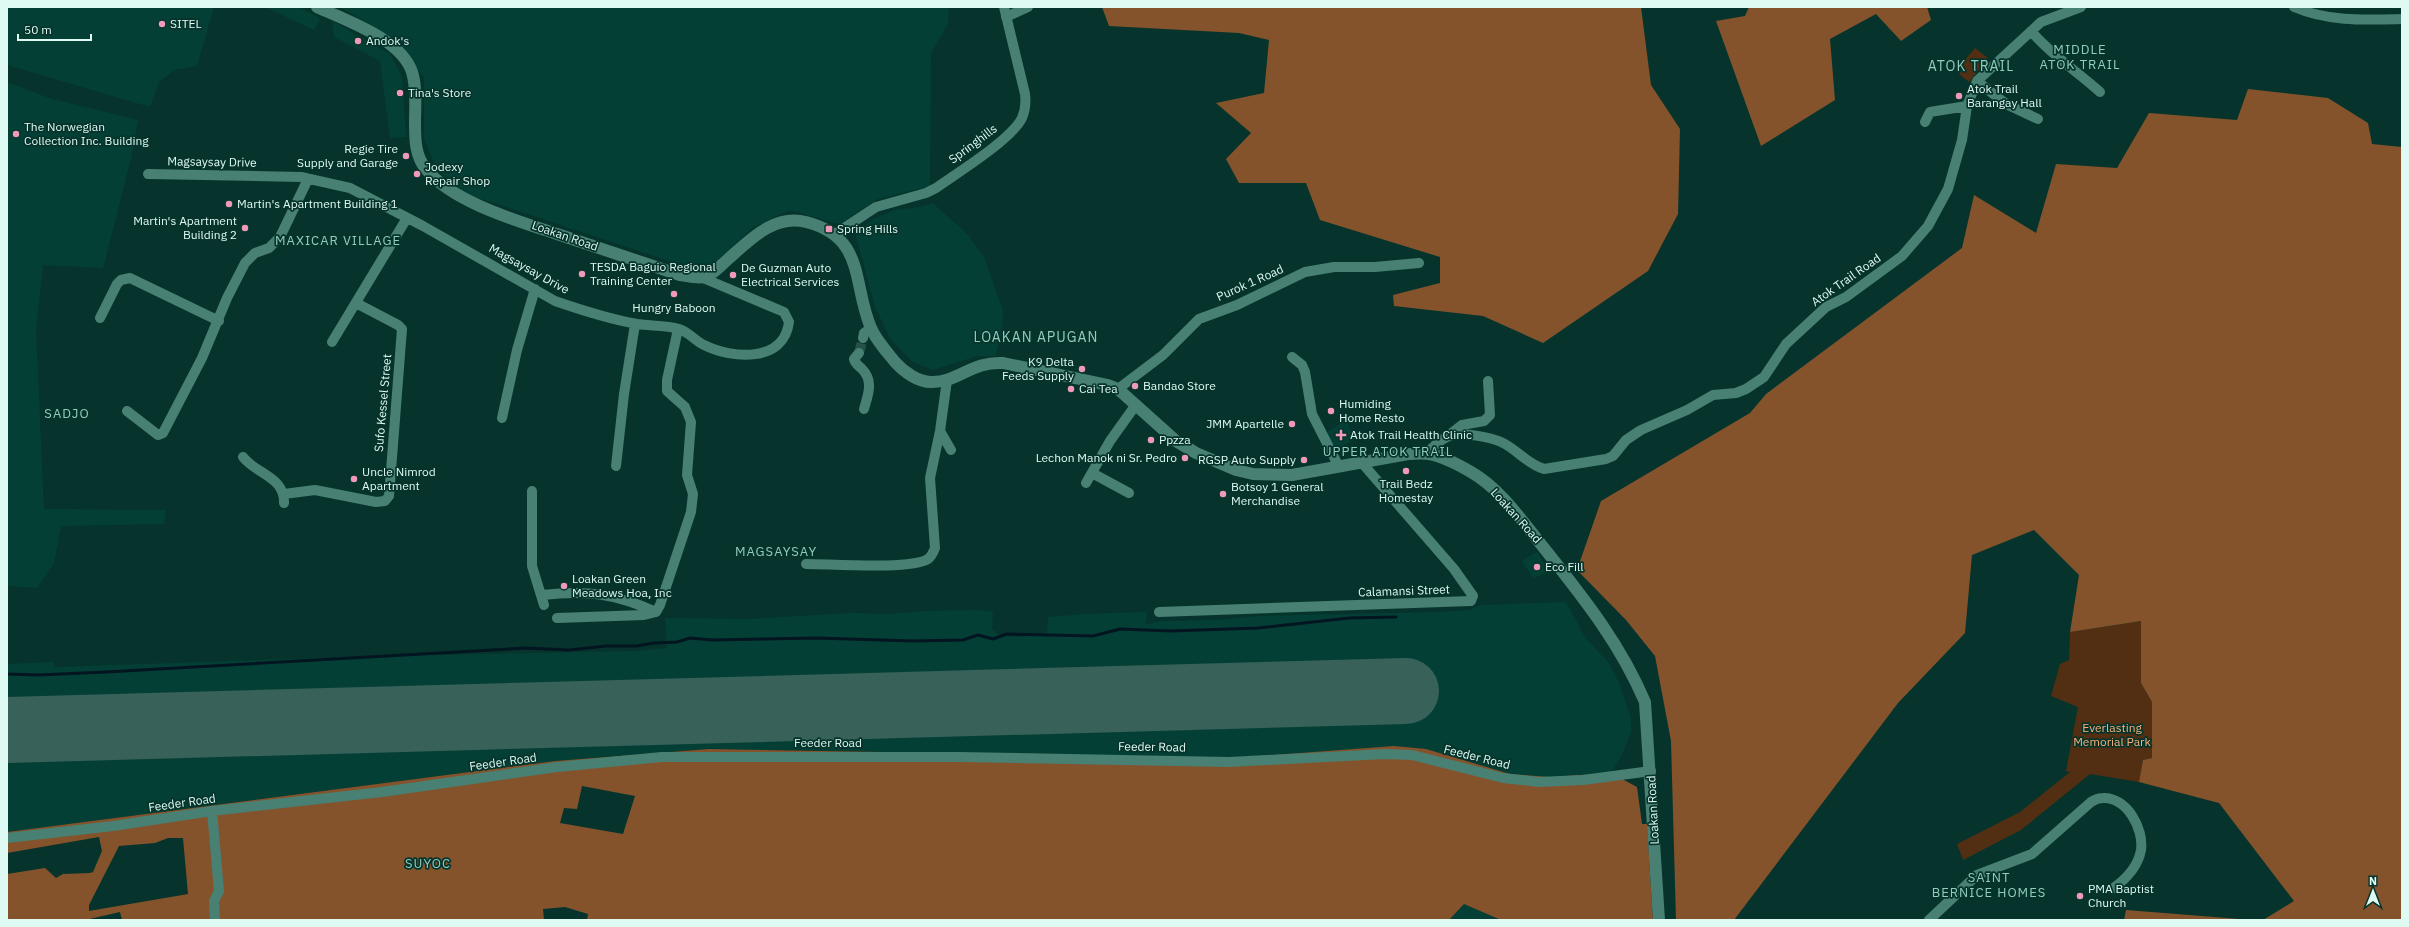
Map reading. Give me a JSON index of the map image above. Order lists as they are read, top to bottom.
{
  "streets": {
    "main road": ["Loakan Road"],
    "street": [
      "Springhills",
      "Magsaysay Drive",
      "Atok Trail Road",
      "Purok 1 Road",
      "Sufo Kessel Street",
      "Calamansi Street",
      "Feeder Road"
    ]
  },
  "crossings": [
    ["Springhills", "Loakan Road"],
    ["Magsaysay Drive", "Loakan Road"],
    ["Loakan Road", "Purok 1 Road"],
    ["Loakan Road", "Calamansi Street"],
    ["Loakan Road", "Feeder Road"]
  ],
  "districts": [
    "MIDDLE ATOK TRAIL",
    "ATOK TRAIL",
    "MAXICAR VILLAGE",
    "LOAKAN APUGAN",
    "SADJO",
    "UPPER ATOK TRAIL",
    "MAGSAYSAY",
    "SUYOC",
    "SAINT BERNICE HOMES"
  ],
  "parks": ["Everlasting Memorial Park"],
  "places": {
    "other": [
      "SITEL",
      "Andok's",
      "Tina's Store",
      "Atok Trail Barangay Hall",
      "The Norwegian Collection Inc. Building",
      "Regie Tire Supply and Garage",
      "Jodexy Repair Shop",
      "Martin's Apartment Building 1",
      "Martin's Apartment Building 2",
      "TESDA Baguio Regional Training Center",
      "De Guzman Auto Electrical Services",
      "Hungry Baboon",
      "K9 Delta Feeds Supply",
      "Bandao Store",
      "Cai Tea",
      "Humiding Home Resto",
      "JMM Apartelle",
      "Ppzza",
      "Lechon Manok ni Sr. Pedro",
      "RGSP Auto Supply",
      "Trail Bedz Homestay",
      "Uncle Nimrod Apartment",
      "Botsoy 1 General Merchandise",
      "Eco Fill",
      "Loakan Green Meadows Hoa, Inc",
      "PMA Baptist Church"
    ],
    "transit": ["Spring Hills"],
    "health": ["Atok Trail Health Clinic"]
  },
  "scale_bar": "50 m",
  "north": "top"
}
